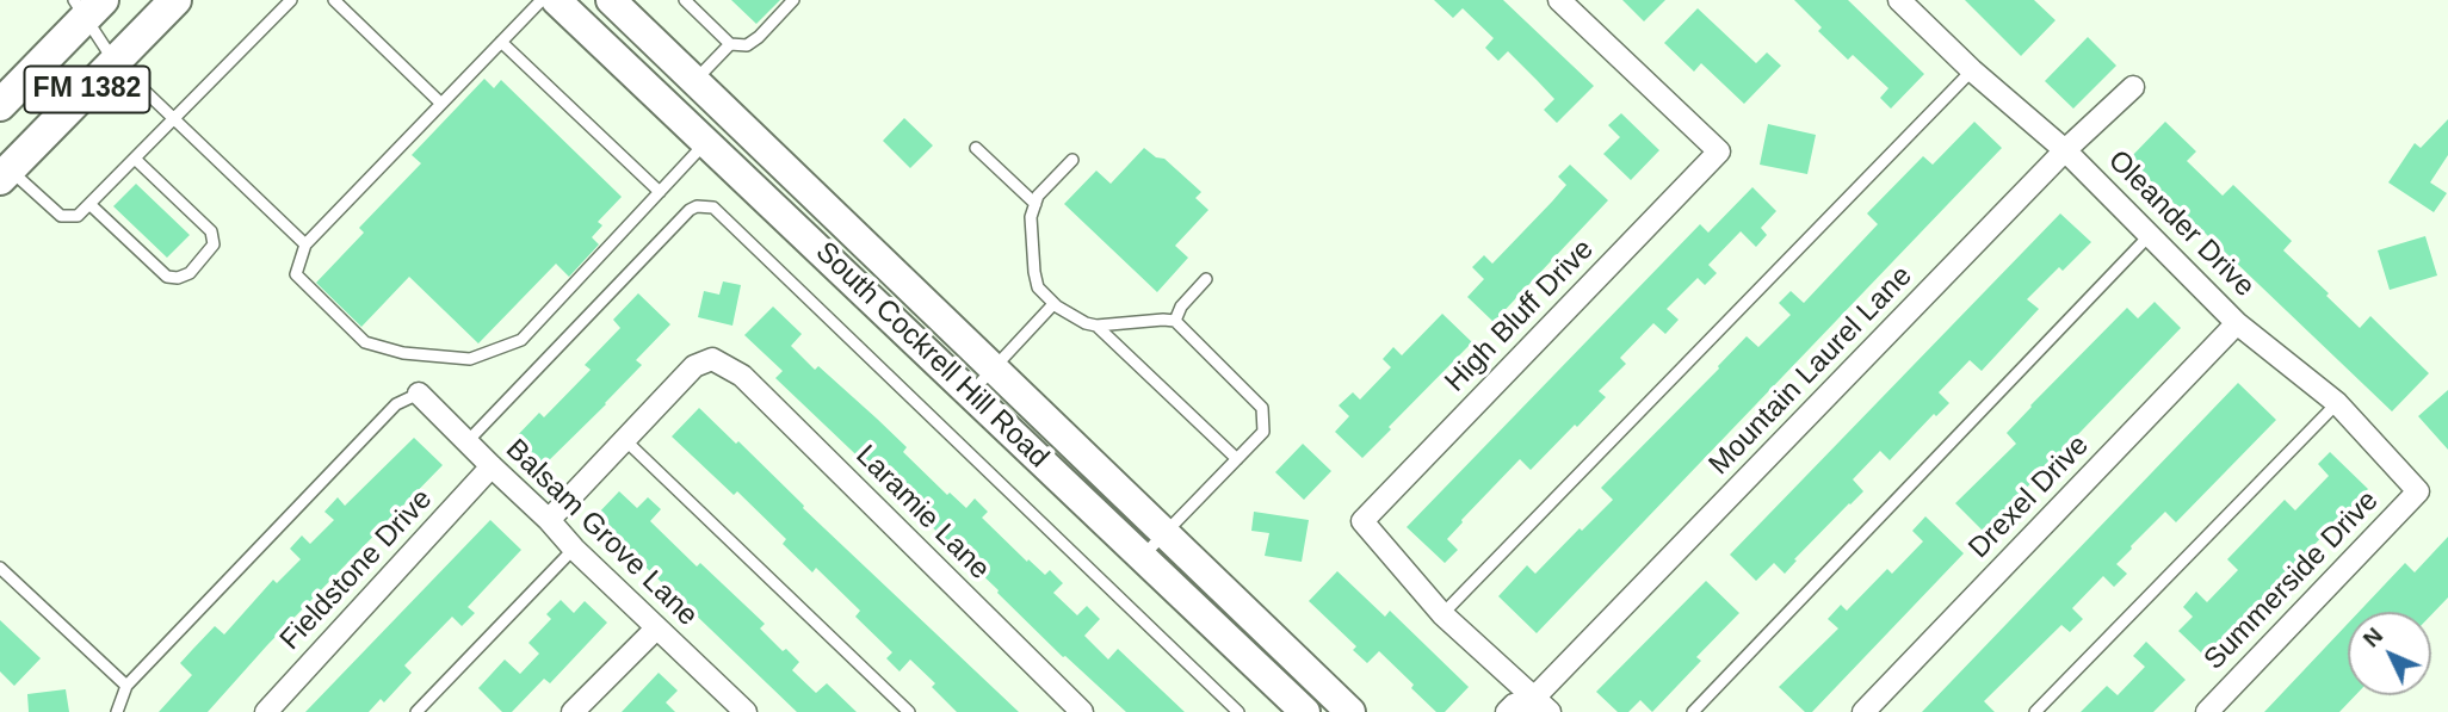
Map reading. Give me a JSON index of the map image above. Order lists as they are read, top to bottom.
{
  "streets": {
    "main road": ["FM 1382", "South Cockrell Hill Road"],
    "street": [
      "Oleander Drive",
      "High Bluff Drive",
      "Mountain Laurel Lane",
      "Drexel Drive",
      "Laramie Lane",
      "Balsam Grove Lane",
      "Fieldstone Drive",
      "Summerside Drive"
    ]
  },
  "crossings": [
    ["Oleander Drive", "Mountain Laurel Lane"],
    ["Oleander Drive", "Drexel Drive"],
    ["Oleander Drive", "Summerside Drive"],
    ["Balsam Grove Lane", "Fieldstone Drive"]
  ],
  "north": "top left"
}
